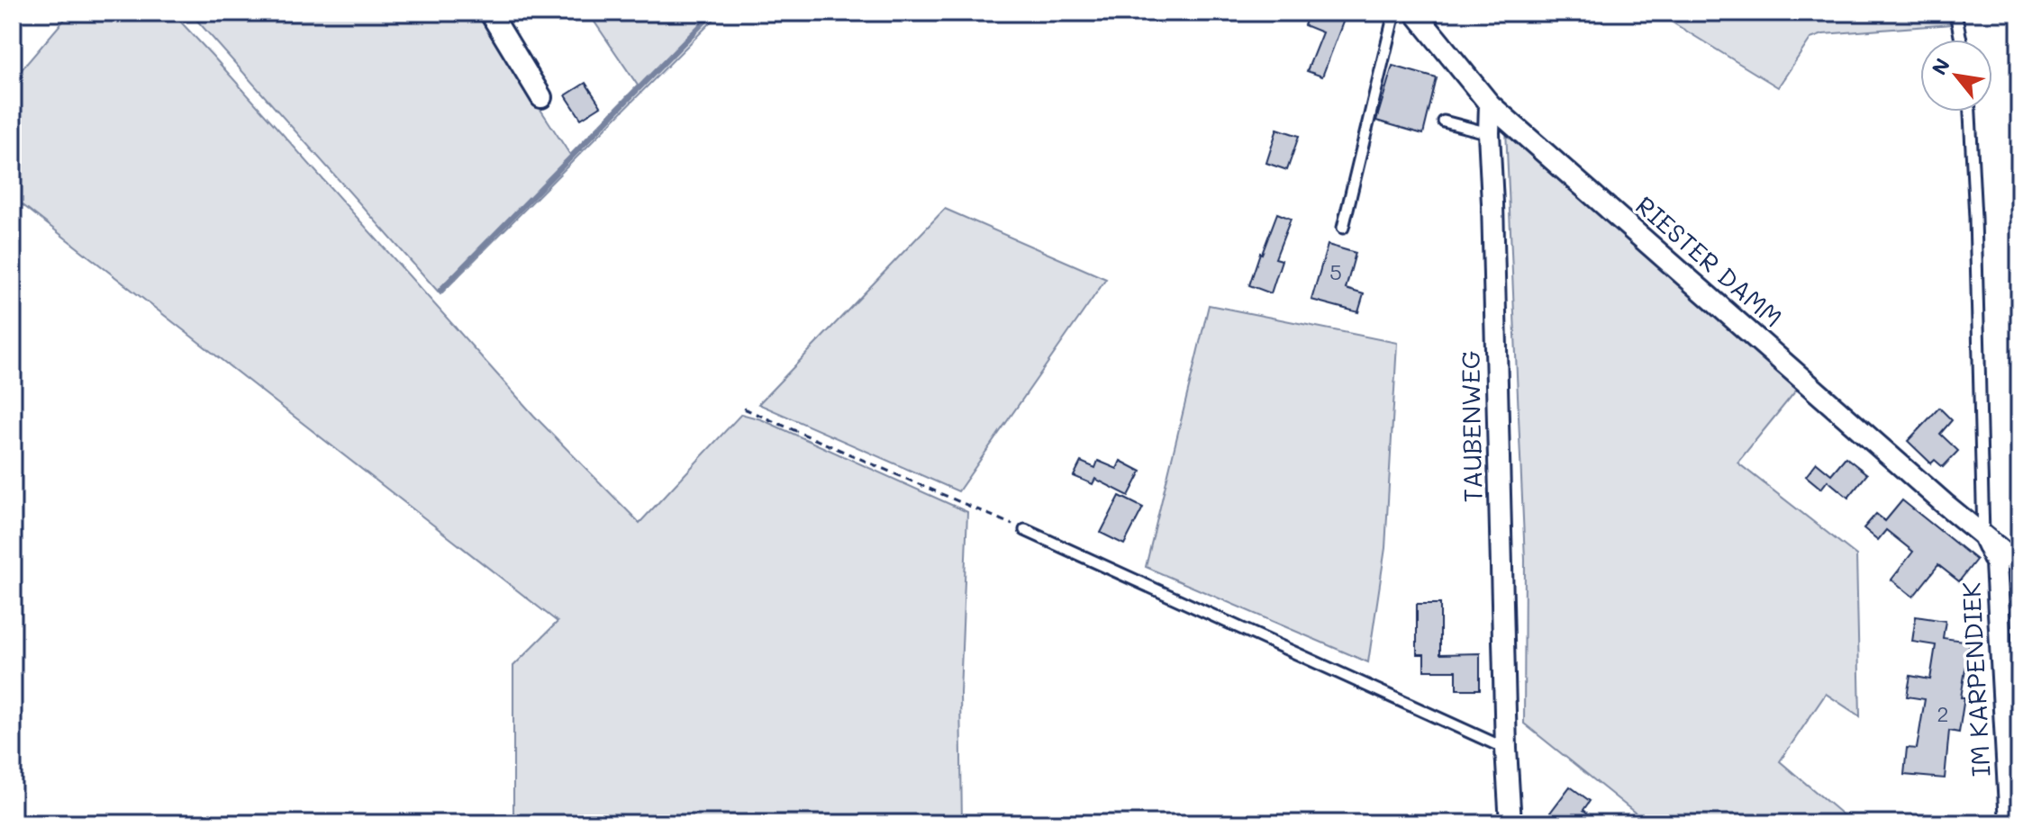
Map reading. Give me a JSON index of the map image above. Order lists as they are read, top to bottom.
{
  "streets": {
    "street": ["RIESTER DAMM", "TAUBENWEG", "IM KARPENDIEK"]
  },
  "crossings": [
    ["RIESTER DAMM", "TAUBENWEG"],
    ["RIESTER DAMM", "IM KARPENDIEK"]
  ],
  "house_numbers": ["5", "2"],
  "north": "top left"
}
